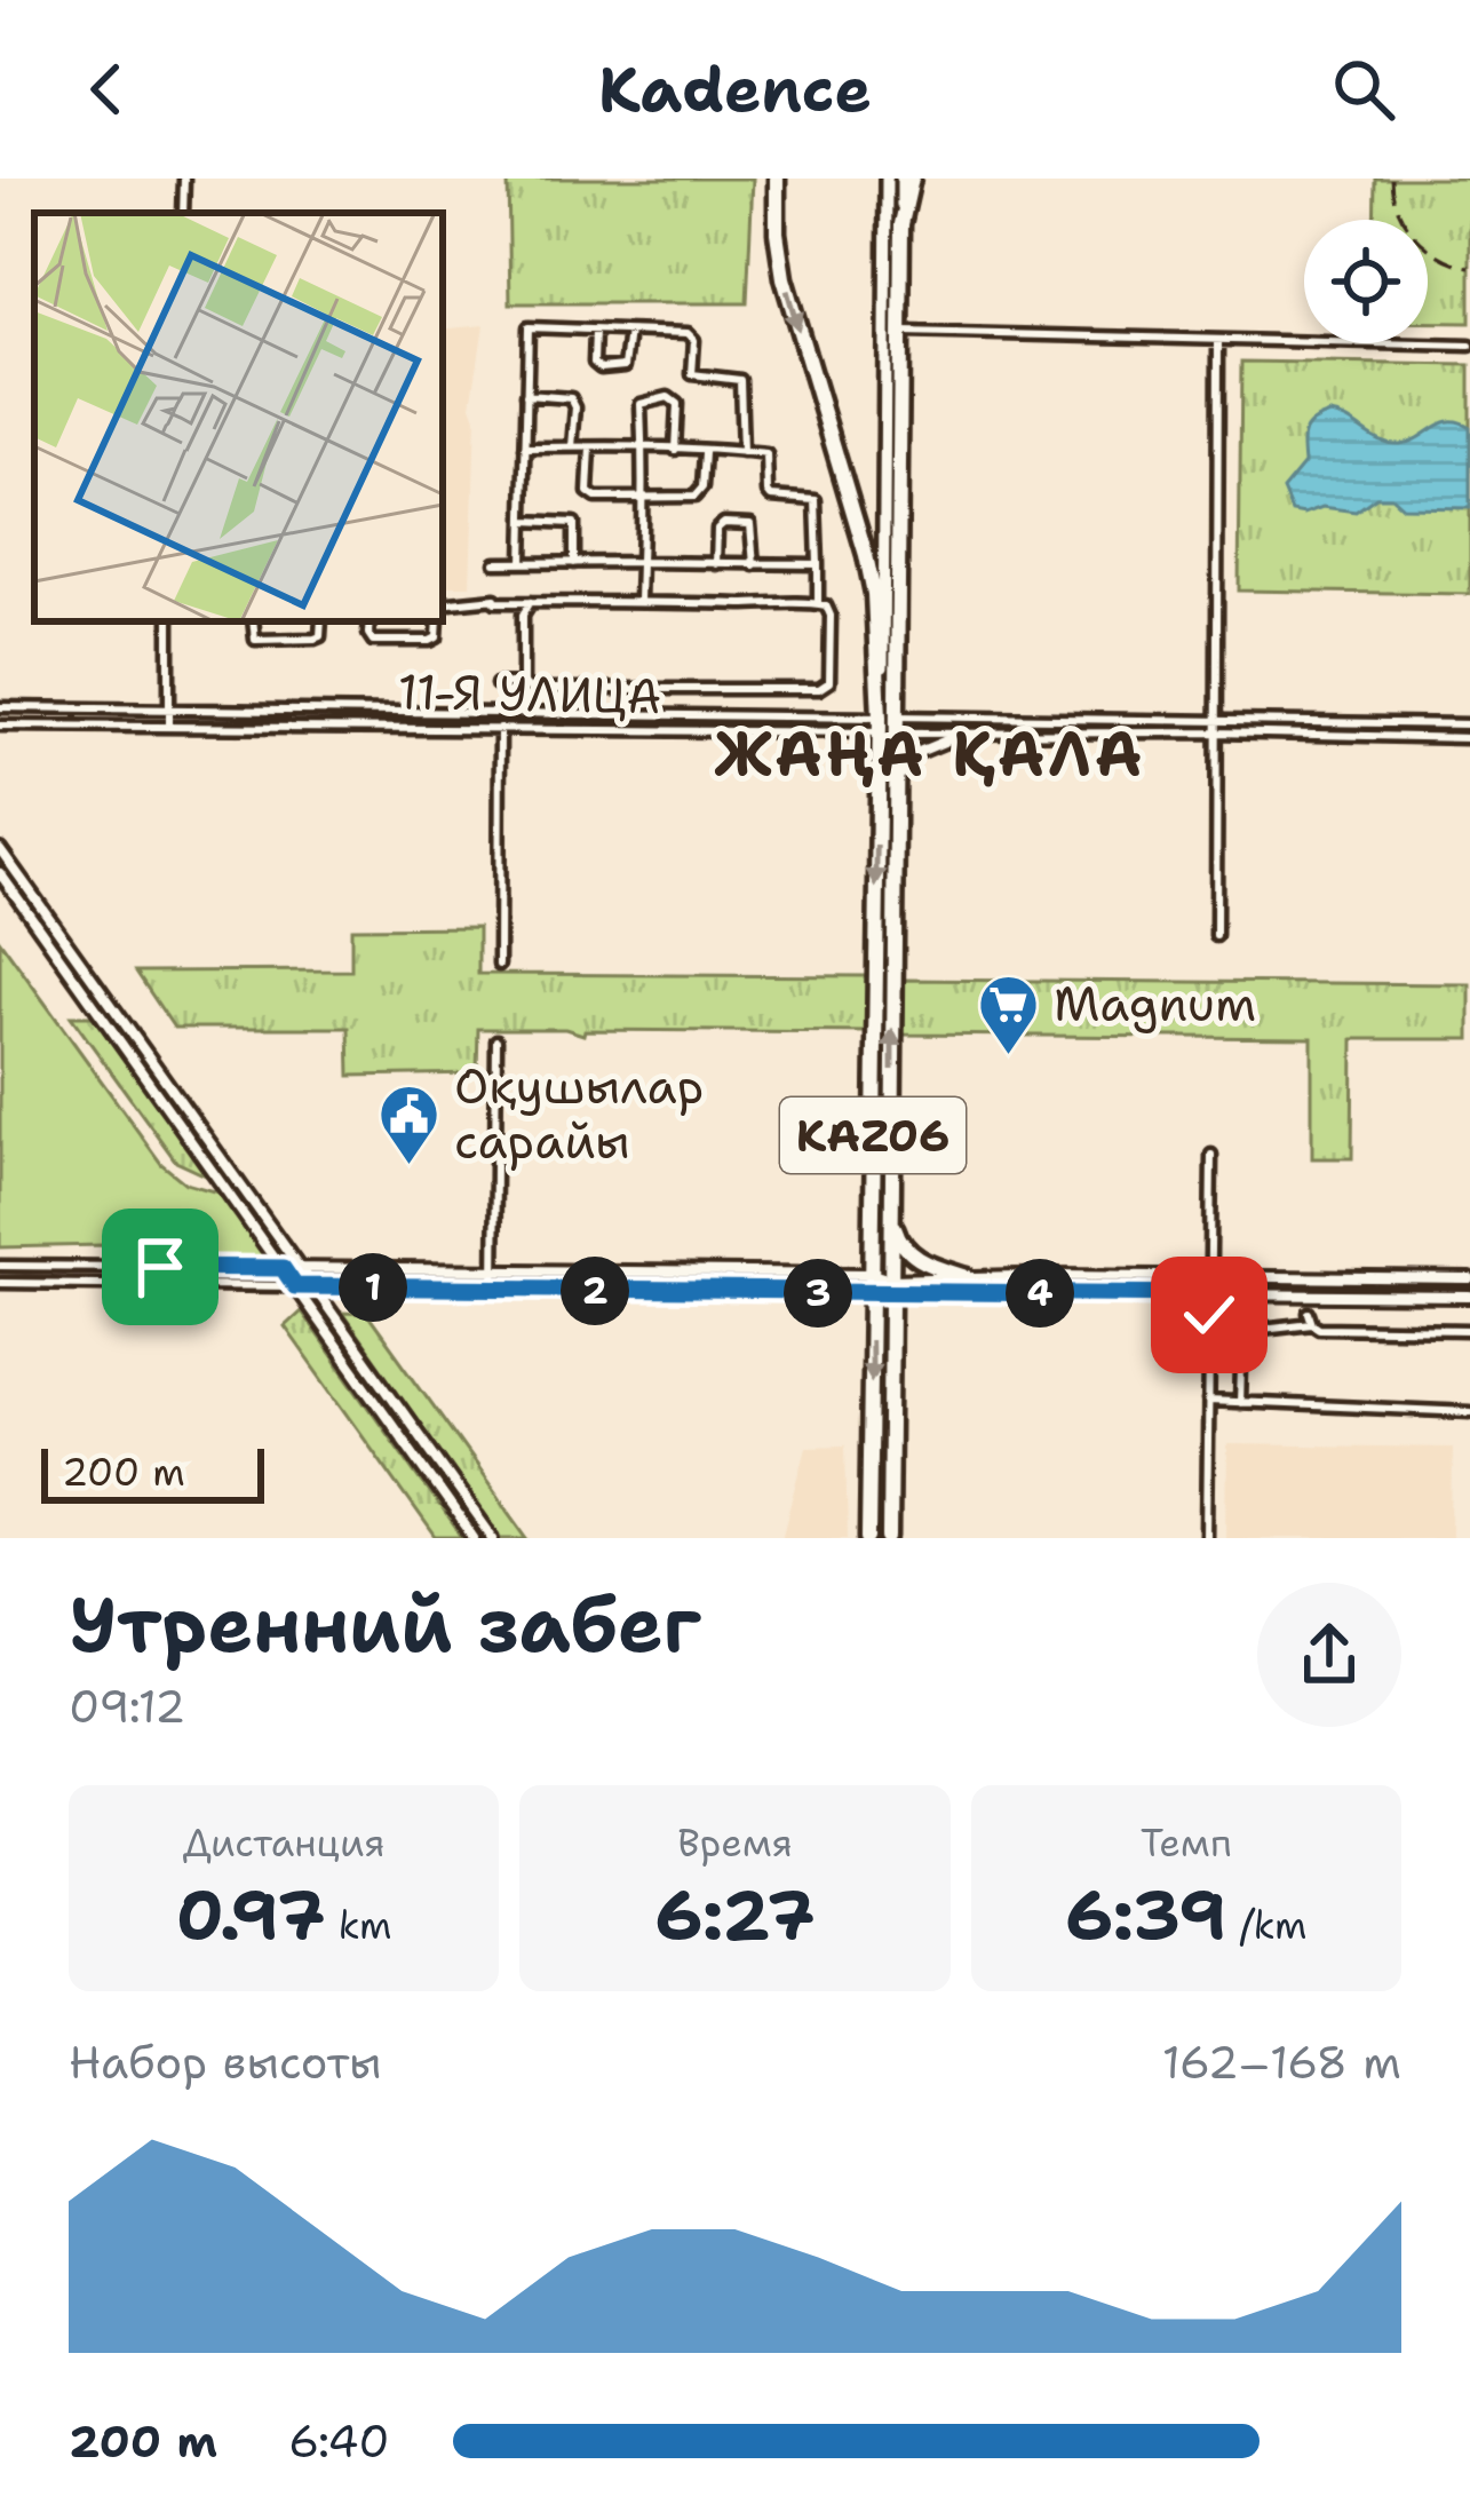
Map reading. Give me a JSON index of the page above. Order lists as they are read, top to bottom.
{
  "streets": {
    "highway": ["KАZ06"],
    "street": ["11-Я УЛИЦА"]
  },
  "crossings": [
    ["11-Я УЛИЦА", "KАZ06"]
  ],
  "districts": ["ЖАҢА ҚАЛА"],
  "places": {
    "supermarket": ["Magnum"],
    "public building": ["Оқушылар сарайы"]
  },
  "scale_bar": "200 m",
  "page": {
    "header": "Kadence",
    "pins": [
      "1",
      "2",
      "3",
      "4"
    ],
    "scale": "200 m",
    "heading": ["Утренний забег", "09:12"],
    "stats": [
      ["Дистанция", "0.97 km"],
      ["Время", "6:27"],
      ["Темп", "6:39 /km"]
    ],
    "chart": ["Набор высоты", "162–168 m"],
    "list": [
      {
        "name": "200 m",
        "note": "6:40"
      }
    ]
  }
}
